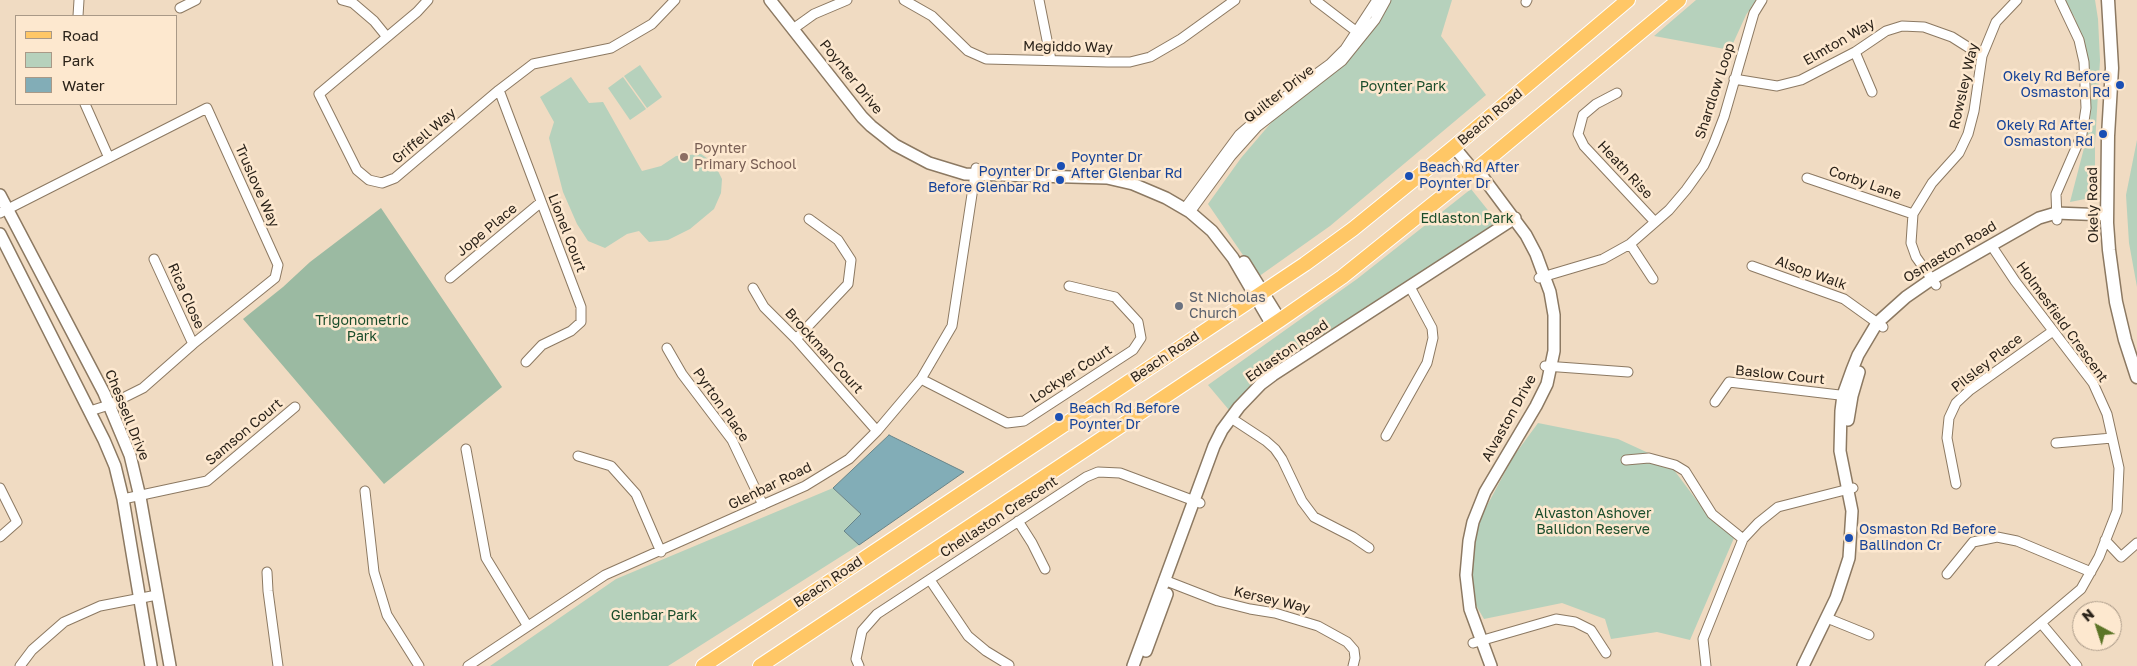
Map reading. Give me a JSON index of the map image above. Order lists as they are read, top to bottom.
{
  "streets": {
    "main road": ["Beach Road", "Okely Road"],
    "street": [
      "Elmton Way",
      "Megiddo Way",
      "Poynter Drive",
      "Rowsley Way",
      "Shardlow Loop",
      "Quilter Drive",
      "Griffell Way",
      "Heath Rise",
      "Corby Lane",
      "Truslove Way",
      "Jope Place",
      "Lionel Court",
      "Osmaston Road",
      "Alsop Walk",
      "Rica Close",
      "Holmesfield Crescent",
      "Brockman Court",
      "Edlaston Road",
      "Pilsley Place",
      "Lockyer Court",
      "Baslow Court",
      "Pyrton Place",
      "Chessell Drive",
      "Alvaston Drive",
      "Samson Court",
      "Glenbar Road",
      "Chellaston Crescent",
      "Kersey Way"
    ]
  },
  "crossings": [
    ["Elmton Way", "Rowsley Way"],
    ["Elmton Way", "Shardlow Loop"],
    ["Poynter Drive", "Quilter Drive"],
    ["Poynter Drive", "Beach Road"],
    ["Poynter Drive", "Glenbar Road"],
    ["Rowsley Way", "Corby Lane"],
    ["Rowsley Way", "Osmaston Road"],
    ["Shardlow Loop", "Heath Rise"],
    ["Shardlow Loop", "Alvaston Drive"],
    ["Beach Road", "Alvaston Drive"],
    ["Griffell Way", "Lionel Court"],
    ["Truslove Way", "Rica Close"],
    ["Truslove Way", "Chessell Drive"],
    ["Okely Road", "Osmaston Road"],
    ["Jope Place", "Lionel Court"],
    ["Osmaston Road", "Alsop Walk"],
    ["Osmaston Road", "Holmesfield Crescent"],
    ["Osmaston Road", "Baslow Court"],
    ["Holmesfield Crescent", "Pilsley Place"],
    ["Brockman Court", "Glenbar Road"],
    ["Edlaston Road", "Alvaston Drive"],
    ["Edlaston Road", "Chellaston Crescent"],
    ["Edlaston Road", "Kersey Way"],
    ["Lockyer Court", "Glenbar Road"],
    ["Pyrton Place", "Glenbar Road"],
    ["Chessell Drive", "Samson Court"]
  ],
  "parks": [
    "Poynter Park",
    "Edlaston Park",
    "Trigonometric Park",
    "Alvaston Ashover Ballidon Reserve",
    "Glenbar Park"
  ],
  "places": [
    "Okely Rd Before Osmaston Rd",
    "Okely Rd After Osmaston Rd",
    "Poynter Primary School",
    "Poynter Dr After Glenbar Rd",
    "Beach Rd After Poynter Dr",
    "Poynter Dr Before Glenbar Rd",
    "St Nicholas Church",
    "Beach Rd Before Poynter Dr",
    "Osmaston Rd Before Ballindon Cr"
  ],
  "legend": ["Road", "Park", "Water"],
  "north": "top left"
}
